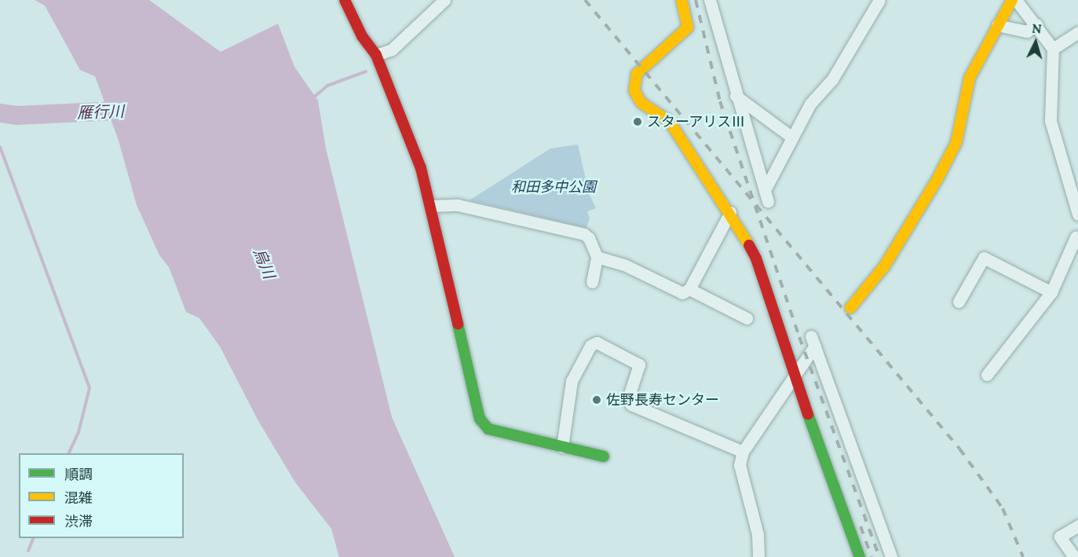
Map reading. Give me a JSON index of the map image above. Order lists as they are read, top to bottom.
{
  "water": ["雁行川", "烏川"],
  "parks": ["和田多中公園"],
  "places": ["スターアリスⅢ", "佐野長寿センター"],
  "legend": ["順調", "混雑", "渋滞"],
  "north": "top"
}
